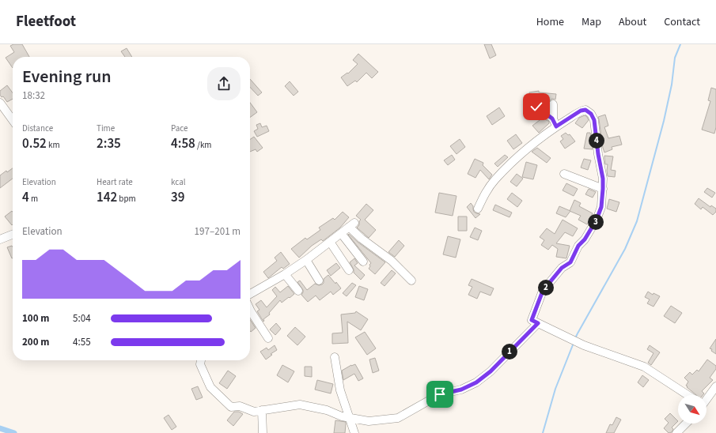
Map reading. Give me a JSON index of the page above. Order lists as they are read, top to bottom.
{
  "north": "bottom right",
  "page": {
    "header": "Fleetfoot",
    "nav": [
      "Home",
      "Map",
      "About",
      "Contact"
    ],
    "heading": ["Evening run", "18:32"],
    "stats": [
      ["Distance", "0.52 km"],
      ["Time", "2:35"],
      ["Pace", "4:58 /km"],
      ["Elevation", "4 m"],
      ["Heart rate", "142 bpm"],
      ["kcal", "39"]
    ],
    "pins": [
      "4",
      "3",
      "2",
      "1"
    ],
    "chart": ["Elevation", "197–201 m"],
    "list": [
      {
        "name": "100 m",
        "note": "5:04"
      },
      {
        "name": "200 m",
        "note": "4:55"
      }
    ]
  }
}
